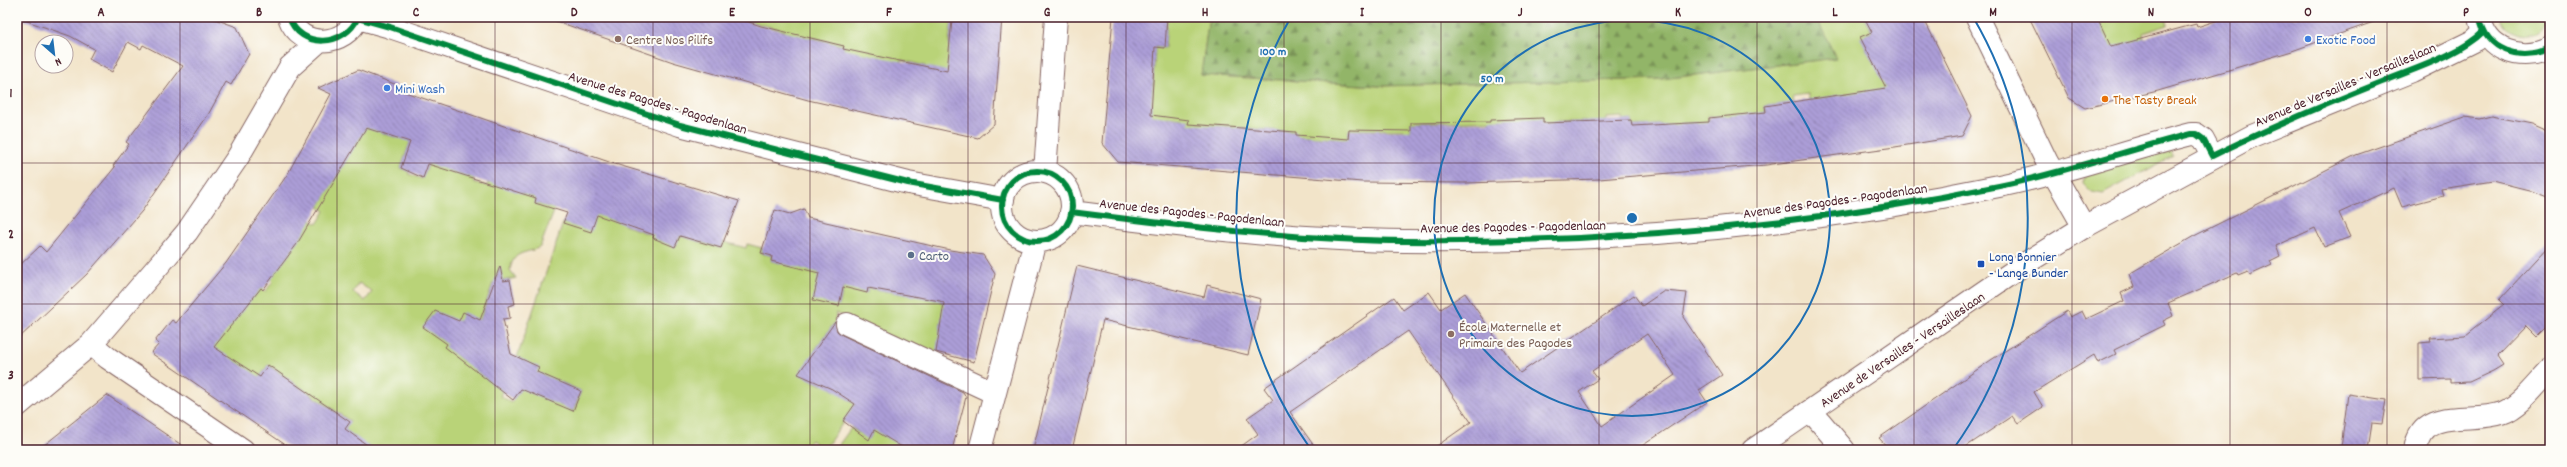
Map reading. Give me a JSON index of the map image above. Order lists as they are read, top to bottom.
{
  "streets": {
    "street": ["Avenue de Versailles - Versailleslaan", "Avenue des Pagodes - Pagodenlaan"]
  },
  "places": {
    "other": [
      "Centre Nos Pilifs",
      "Exotic Food",
      "Mini Wash",
      "The Tasty Break",
      "Carto",
      "École Maternelle et Primaire des Pagodes"
    ],
    "transit": ["Long Bonnier - Lange Bunder"]
  },
  "north": "bottom right",
  "grid": {
    "columns": [
      "A",
      "B",
      "C",
      "D",
      "E",
      "F",
      "G",
      "H",
      "I",
      "J",
      "K",
      "L",
      "M",
      "N",
      "O",
      "P"
    ],
    "rows": ["1", "2", "3"]
  },
  "rings": ["100 m", "50 m"]
}
